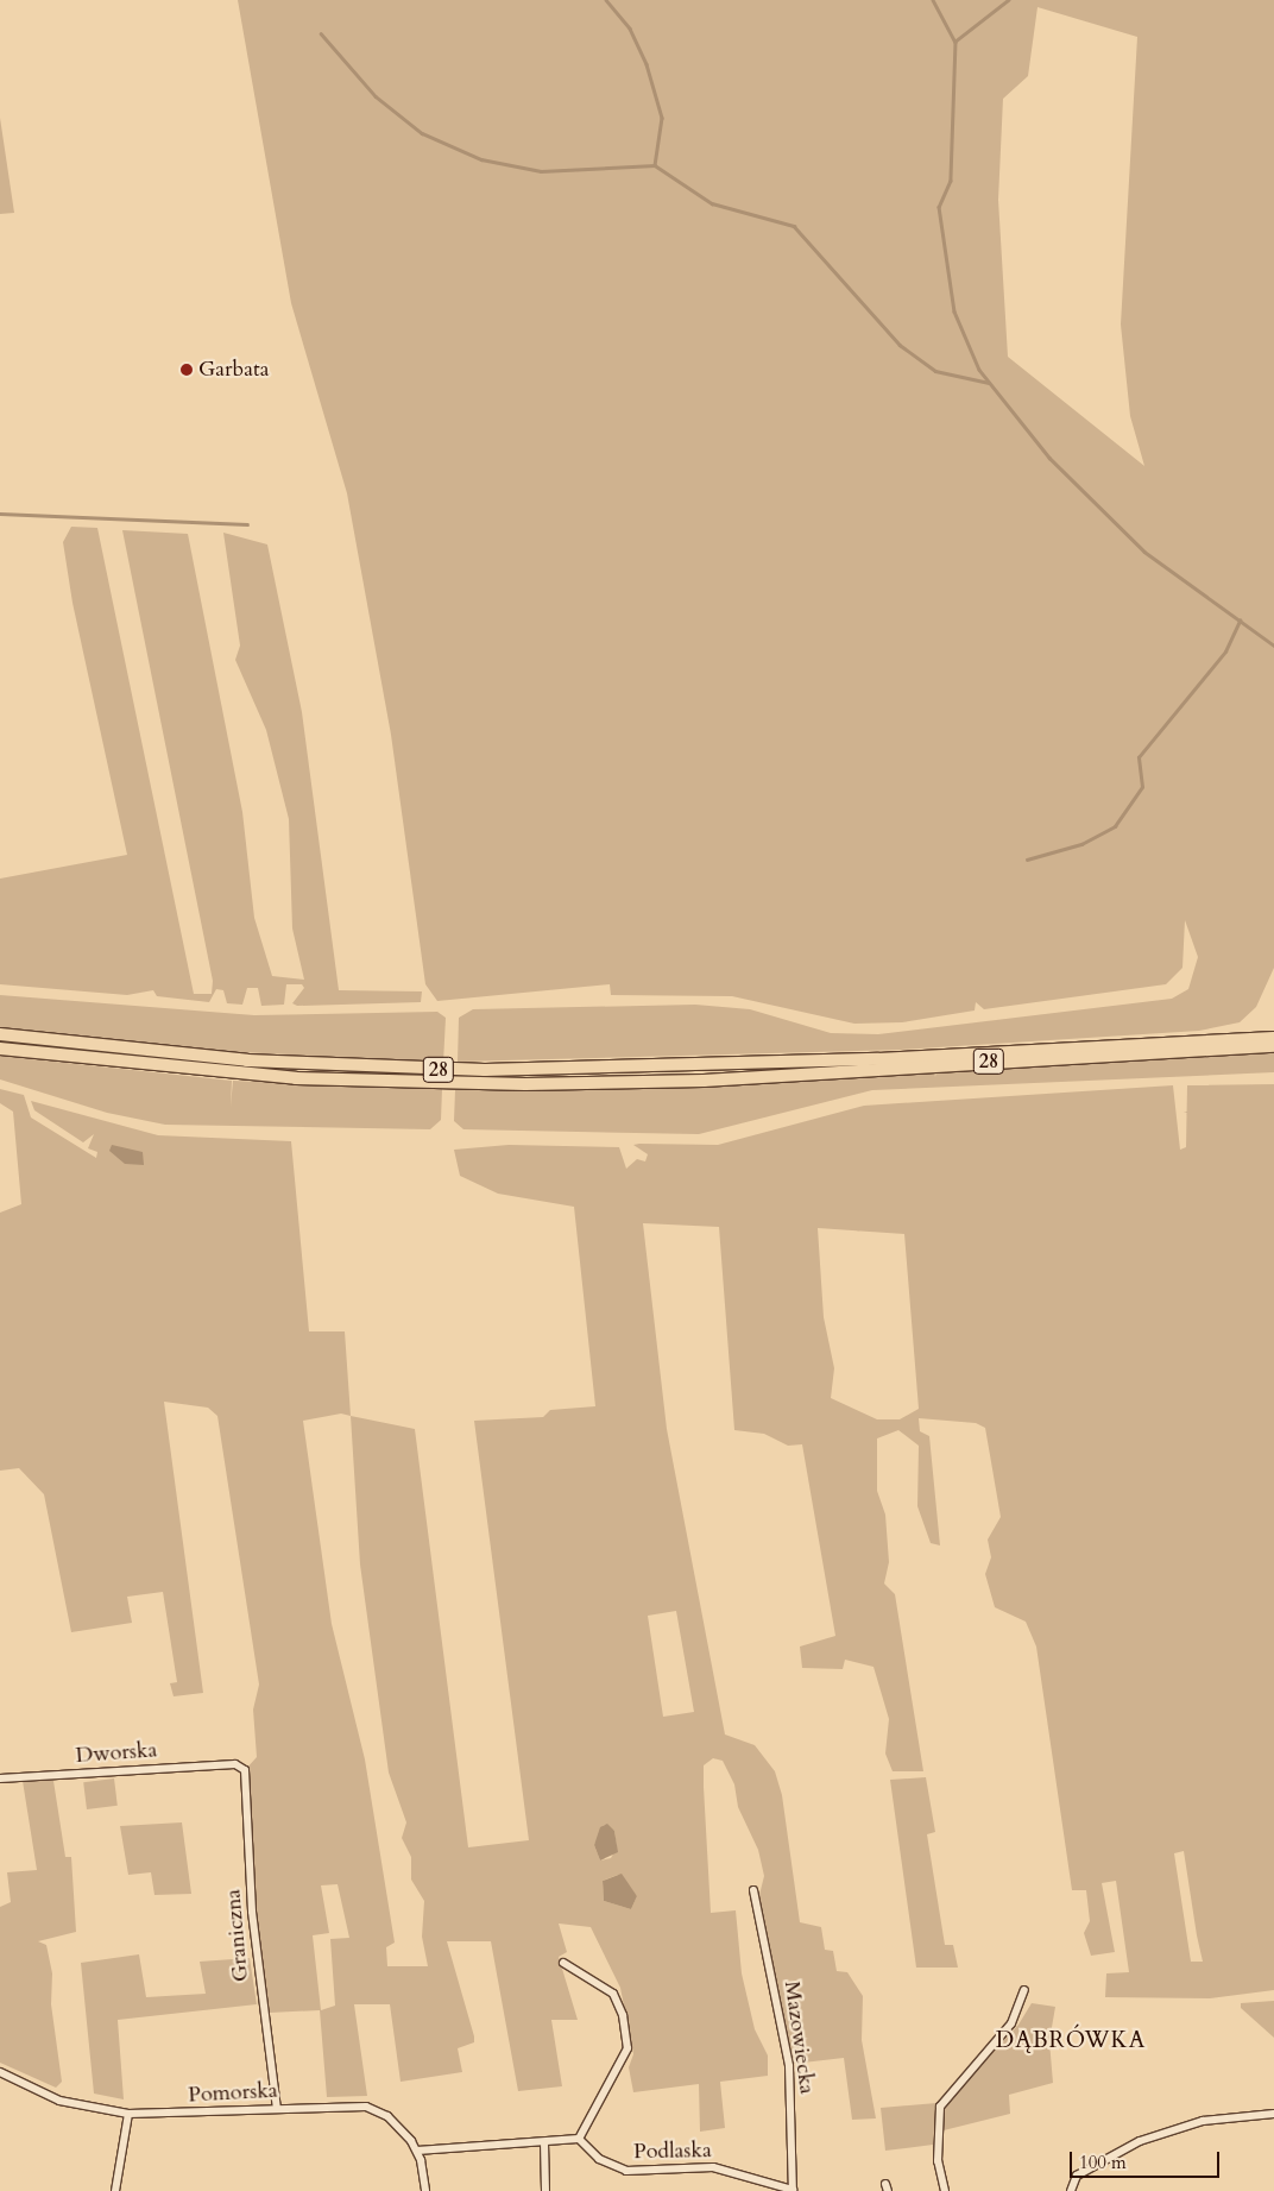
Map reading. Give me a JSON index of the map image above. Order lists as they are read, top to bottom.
{
  "streets": {
    "main road": ["28"],
    "street": [
      "Dworska",
      "Graniczna",
      "Mazowiecka",
      "Pomorska",
      "Podlaska"
    ]
  },
  "crossings": [
    ["Dworska", "Graniczna"],
    ["Graniczna", "Pomorska"],
    ["Mazowiecka", "Podlaska"]
  ],
  "districts": ["DĄBRÓWKA"],
  "places": ["Garbata"],
  "scale_bar": "100 m"
}
